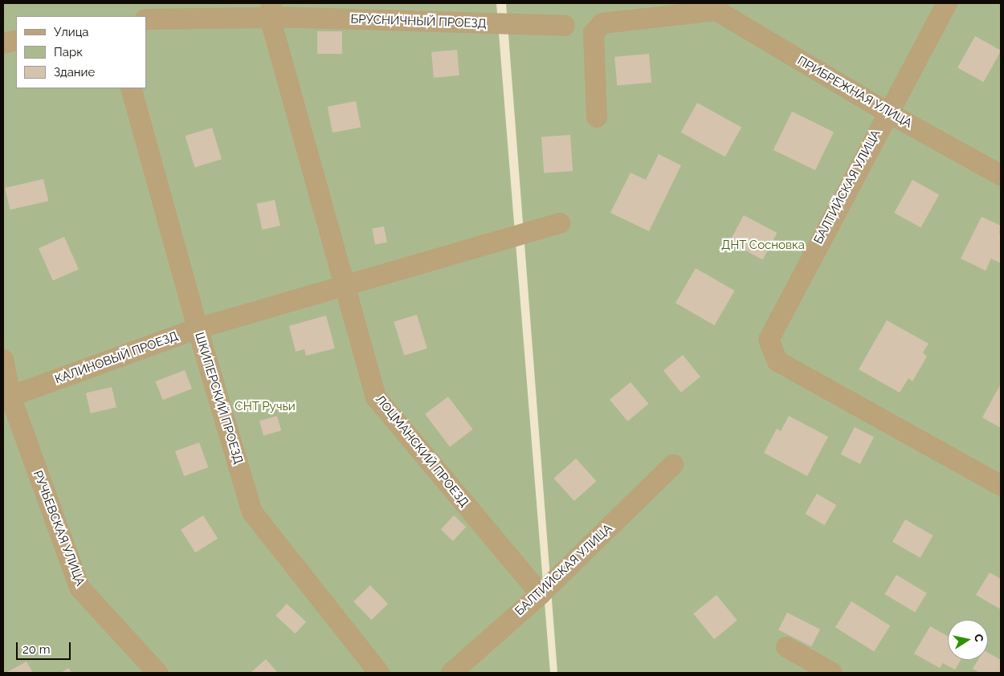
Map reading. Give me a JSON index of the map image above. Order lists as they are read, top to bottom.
{
  "streets": {
    "street": [
      "БРУСНИЧНЫЙ ПРОЕЗД",
      "ПРИБРЕЖНАЯ УЛИЦА",
      "БАЛТИЙСКАЯ УЛИЦА",
      "КАЛИНОВЫЙ ПРОЕЗД",
      "ШКИПЕРСКИЙ ПРОЕЗД",
      "ЛОЦМАНСКИЙ ПРОЕЗД",
      "РУЧЬЕВСКАЯ УЛИЦА"
    ]
  },
  "crossings": [
    ["БРУСНИЧНЫЙ ПРОЕЗД", "ЛОЦМАНСКИЙ ПРОЕЗД"],
    ["ПРИБРЕЖНАЯ УЛИЦА", "БАЛТИЙСКАЯ УЛИЦА"],
    ["БАЛТИЙСКАЯ УЛИЦА", "ЛОЦМАНСКИЙ ПРОЕЗД"],
    ["КАЛИНОВЫЙ ПРОЕЗД", "ШКИПЕРСКИЙ ПРОЕЗД"],
    ["КАЛИНОВЫЙ ПРОЕЗД", "ЛОЦМАНСКИЙ ПРОЕЗД"],
    ["КАЛИНОВЫЙ ПРОЕЗД", "РУЧЬЕВСКАЯ УЛИЦА"]
  ],
  "parks": ["ДНТ Сосновка", "СНТ Ручьи"],
  "legend": ["Улица", "Парк", "Здание"],
  "scale_bar": "20 m",
  "north": "right"
}
